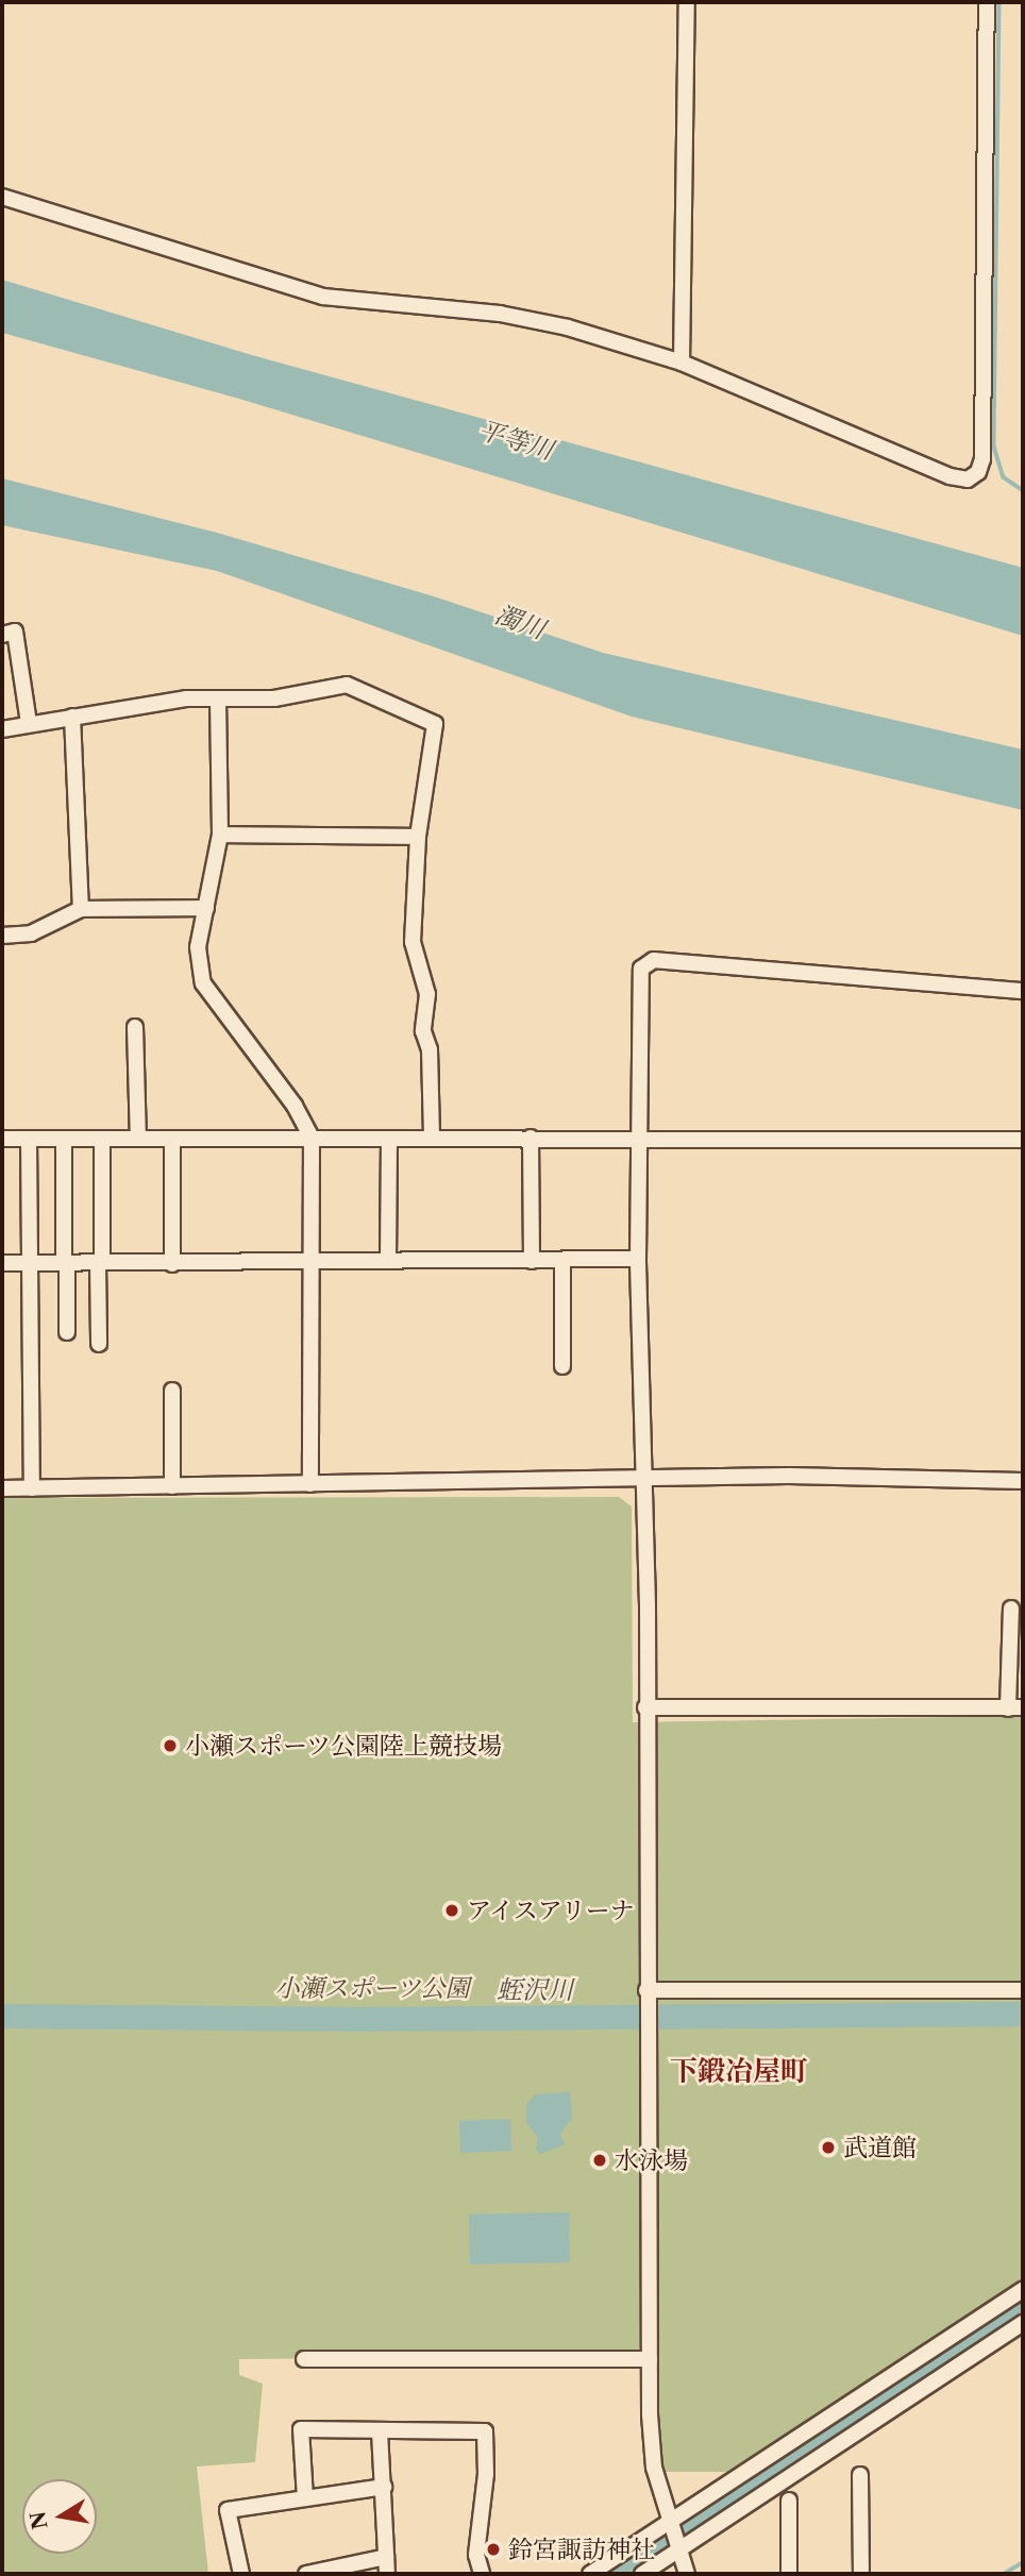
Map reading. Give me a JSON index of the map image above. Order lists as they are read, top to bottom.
{
  "districts": ["下鍛冶屋町"],
  "water": ["平等川", "濁川", "蛭沢川"],
  "parks": ["小瀬スポーツ公園"],
  "places": [
    "小瀬スポーツ公園陸上競技場",
    "アイスアリーナ",
    "武道館",
    "水泳場",
    "鈴宮諏訪神社"
  ],
  "north": "left"
}
